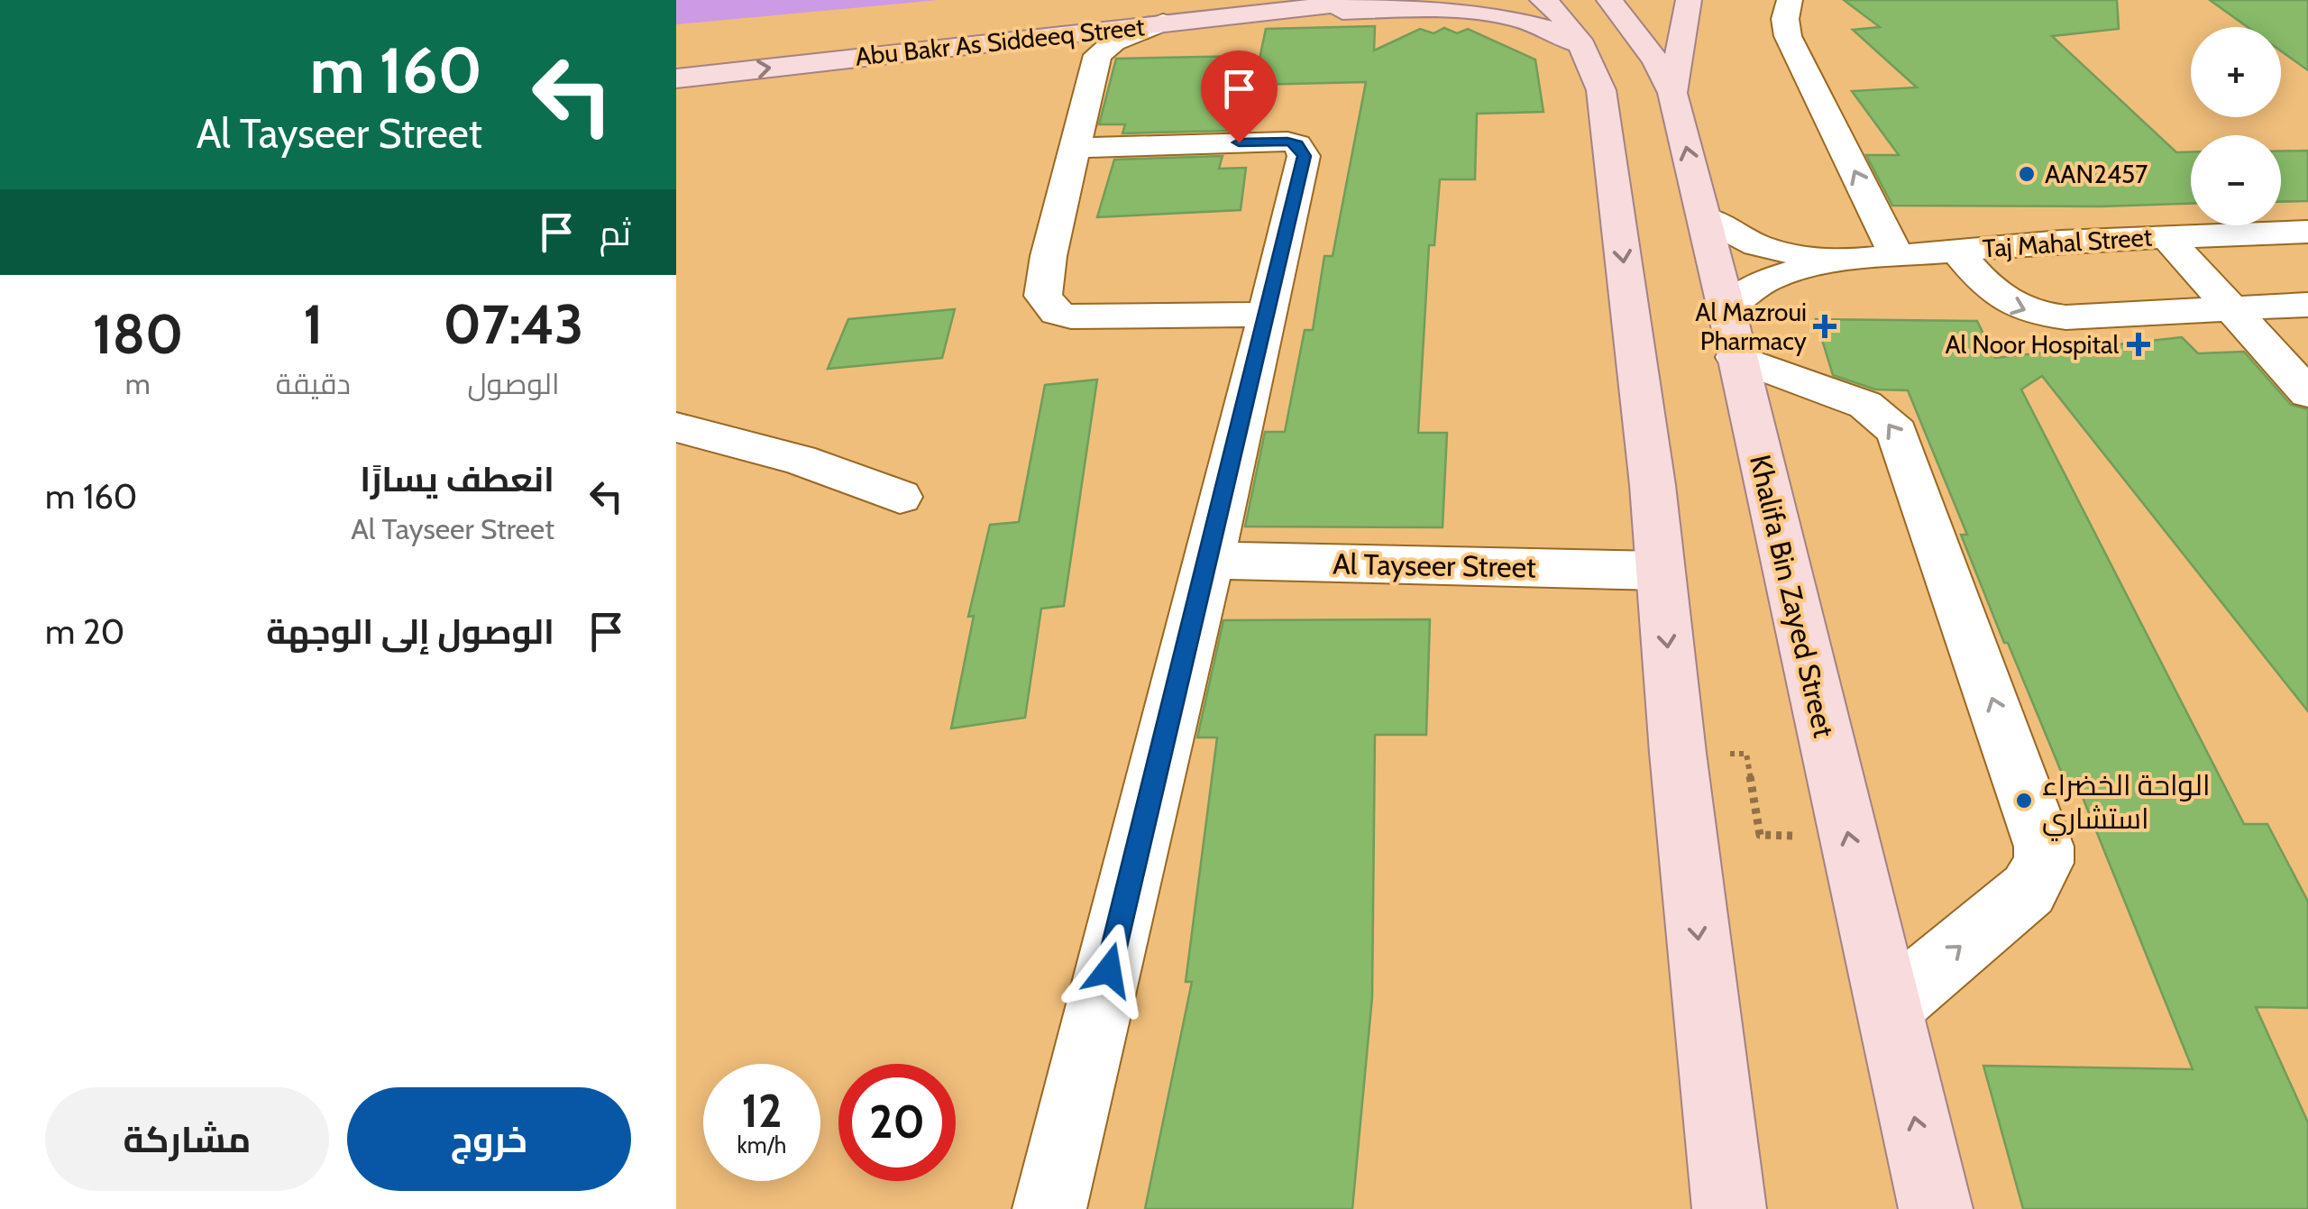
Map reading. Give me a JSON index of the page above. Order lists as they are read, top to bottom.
{
  "streets": {
    "main road": ["Abu Bakr As Siddeeq Street", "Khalifa Bin Zayed Street"],
    "street": ["Taj Mahal Street", "Al Tayseer Street"]
  },
  "crossings": [
    ["Taj Mahal Street", "Khalifa Bin Zayed Street"]
  ],
  "one_way": ["Abu Bakr As Siddeeq Street"],
  "places": {
    "other": ["AAN2457", "الواحة الخضراء استشاري"],
    "health": ["Al Mazroui Pharmacy", "Al Noor Hospital"]
  },
  "page": {
    "turn": ["160 m", "Al Tayseer Street"],
    "map_buttons": ["+", "−"],
    "then": "ثم",
    "eta": [
      "07:43",
      "الوصول",
      "1",
      "دقيقة",
      "180",
      "m"
    ],
    "list": [
      {
        "name": "انعطف يسارًا",
        "note": "Al Tayseer Street",
        "value": "160 m"
      },
      {
        "name": "الوصول إلى الوجهة",
        "value": "20 m"
      }
    ],
    "speed": "12 km/h",
    "limit": "20",
    "buttons": ["خروج", "مشاركة"]
  }
}
